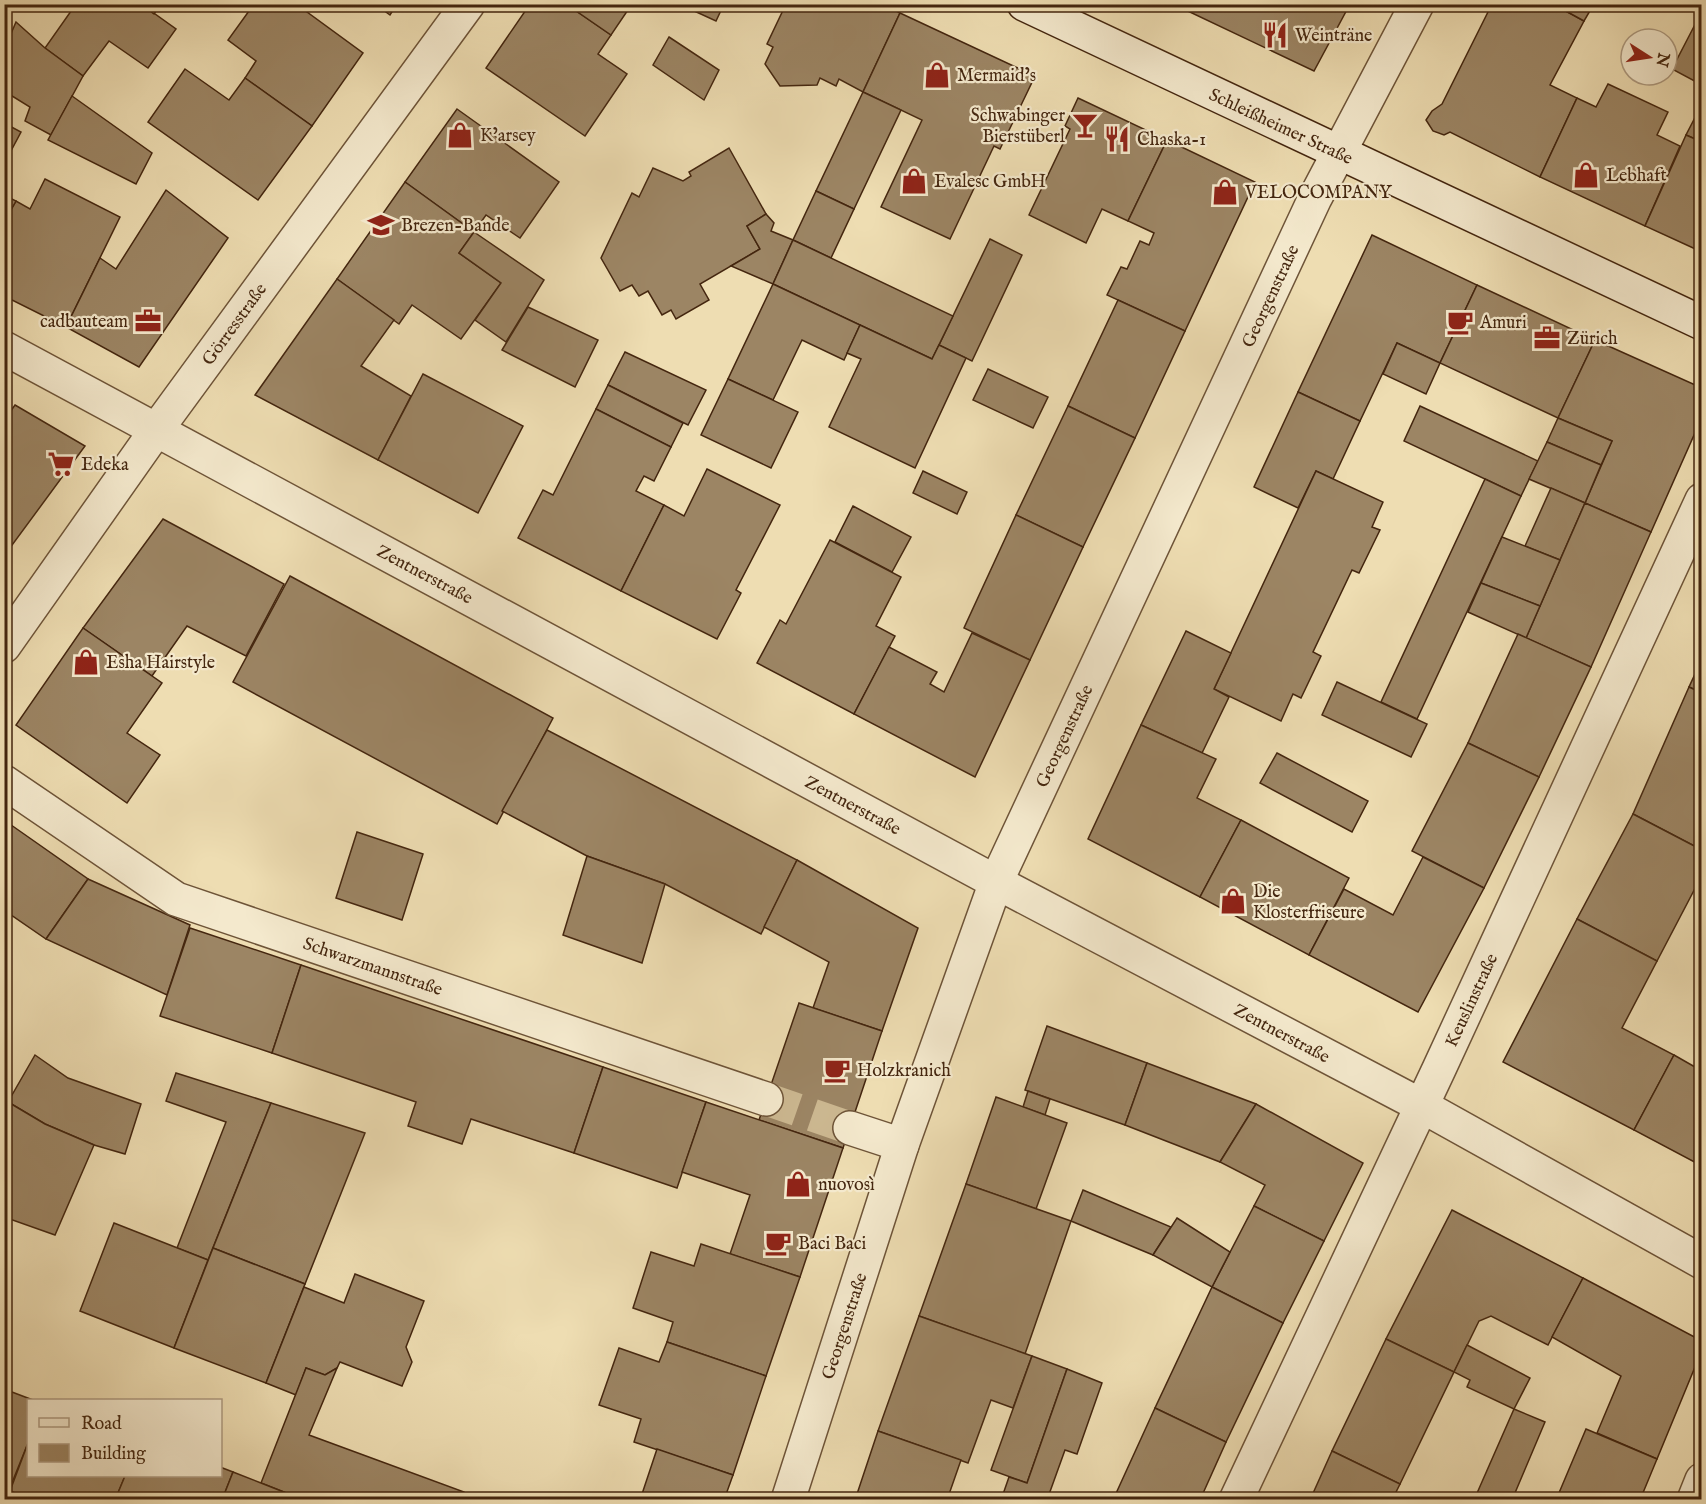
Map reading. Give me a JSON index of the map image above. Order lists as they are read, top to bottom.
{
  "streets": {
    "street": [
      "Schleißheimer Straße",
      "Georgenstraße",
      "Görresstraße",
      "Zentnerstraße",
      "Schwarzmannstraße",
      "Keuslinstraße"
    ]
  },
  "crossings": [
    ["Schleißheimer Straße", "Georgenstraße"],
    ["Georgenstraße", "Zentnerstraße"],
    ["Görresstraße", "Zentnerstraße"],
    ["Zentnerstraße", "Keuslinstraße"]
  ],
  "places": {
    "restaurant": ["Weinträne", "Chaska-1"],
    "shop": [
      "Mermaid’s",
      "K’arsey",
      "Lebhaft",
      "Evalesc GmbH",
      "VELOCOMPANY",
      "Esha Hairstyle",
      "Die Klosterfriseure",
      "nuovosì"
    ],
    "bar": ["Schwabinger Bierstüberl"],
    "school or university": ["Brezen-Bande"],
    "office": ["cadbauteam", "Zürich"],
    "cafe": ["Amuri", "Holzkranich", "Baci Baci"],
    "supermarket": ["Edeka"]
  },
  "legend": ["Road", "Building"],
  "north": "right"
}
